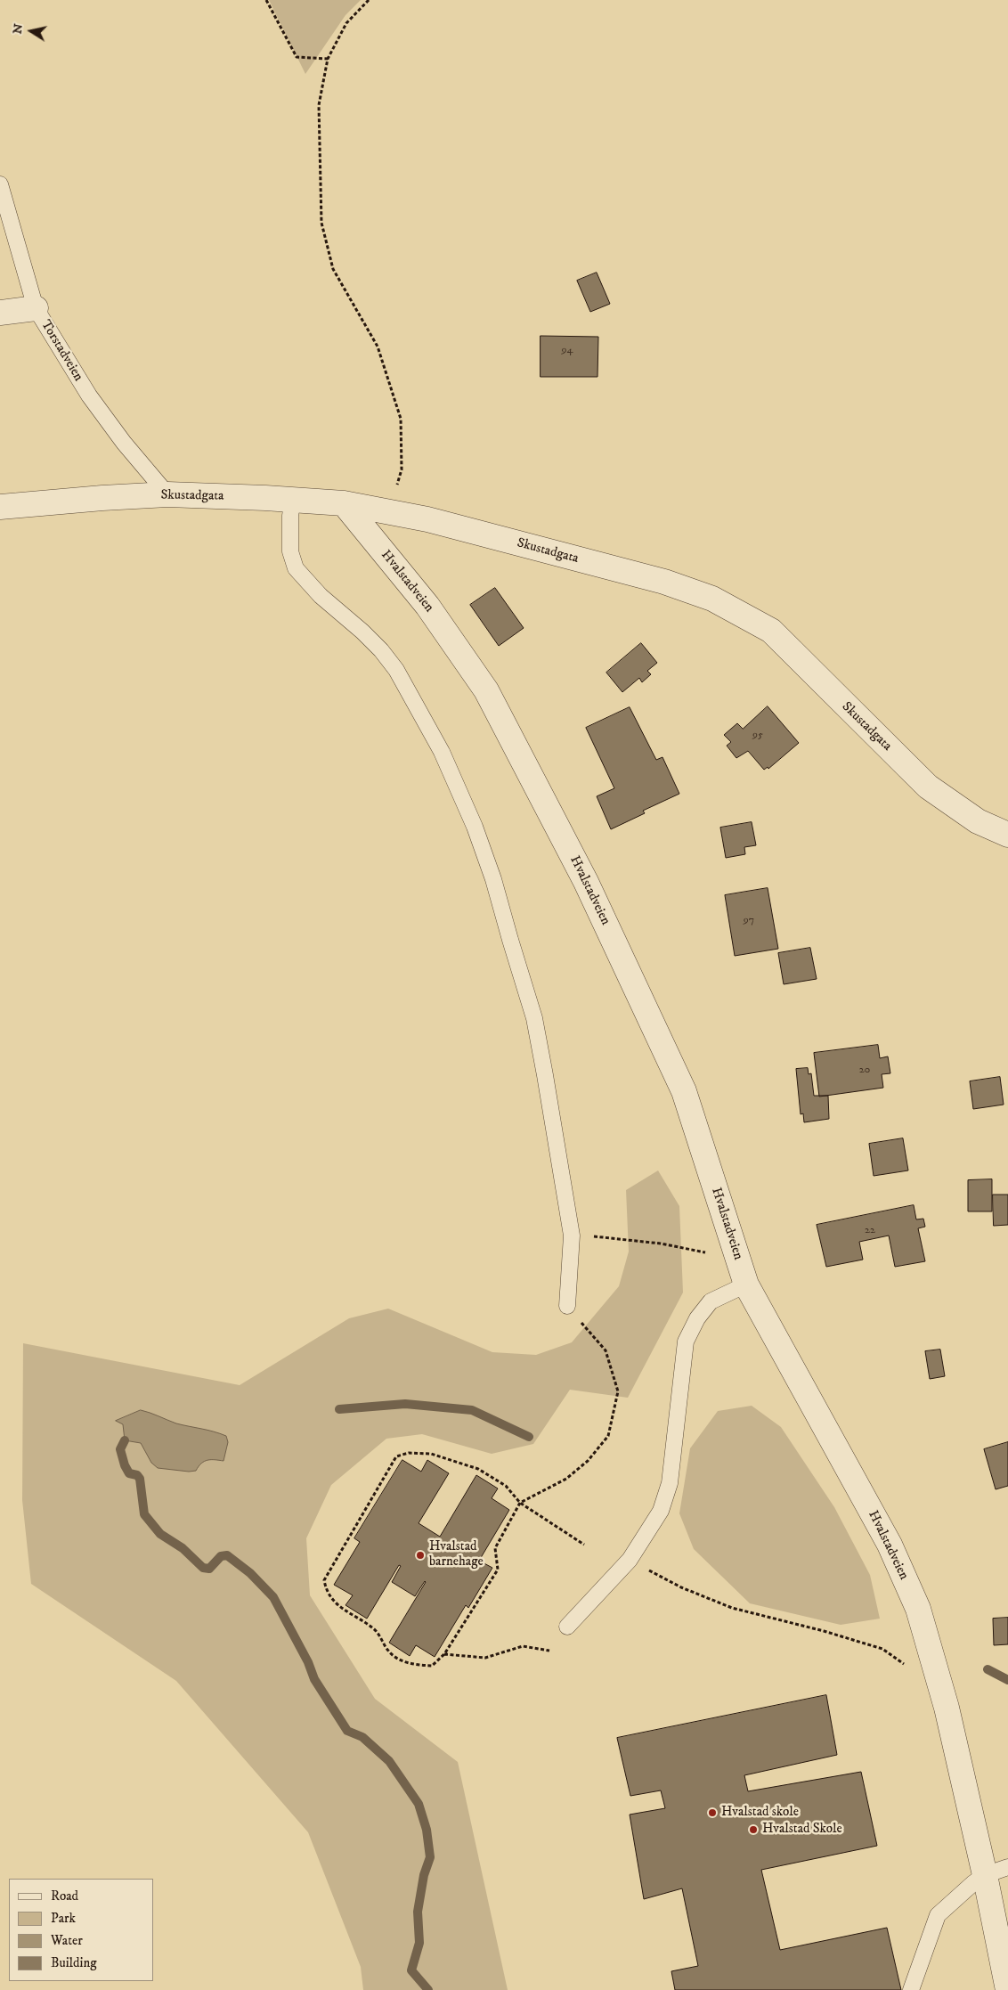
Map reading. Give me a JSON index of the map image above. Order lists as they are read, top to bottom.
{
  "streets": {
    "street": ["Skustadgata", "Hvalstadveien"],
    "lane": ["Torstadveien"]
  },
  "crossings": [
    ["Torstadveien", "Skustadgata"],
    ["Skustadgata", "Hvalstadveien"]
  ],
  "places": ["Hvalstad barnehage", "Hvalstad skole", "Hvalstad Skole"],
  "house_numbers": [
    "94",
    "95",
    "97",
    "20",
    "22"
  ],
  "legend": [
    "Road",
    "Park",
    "Water",
    "Building"
  ],
  "north": "left"
}
